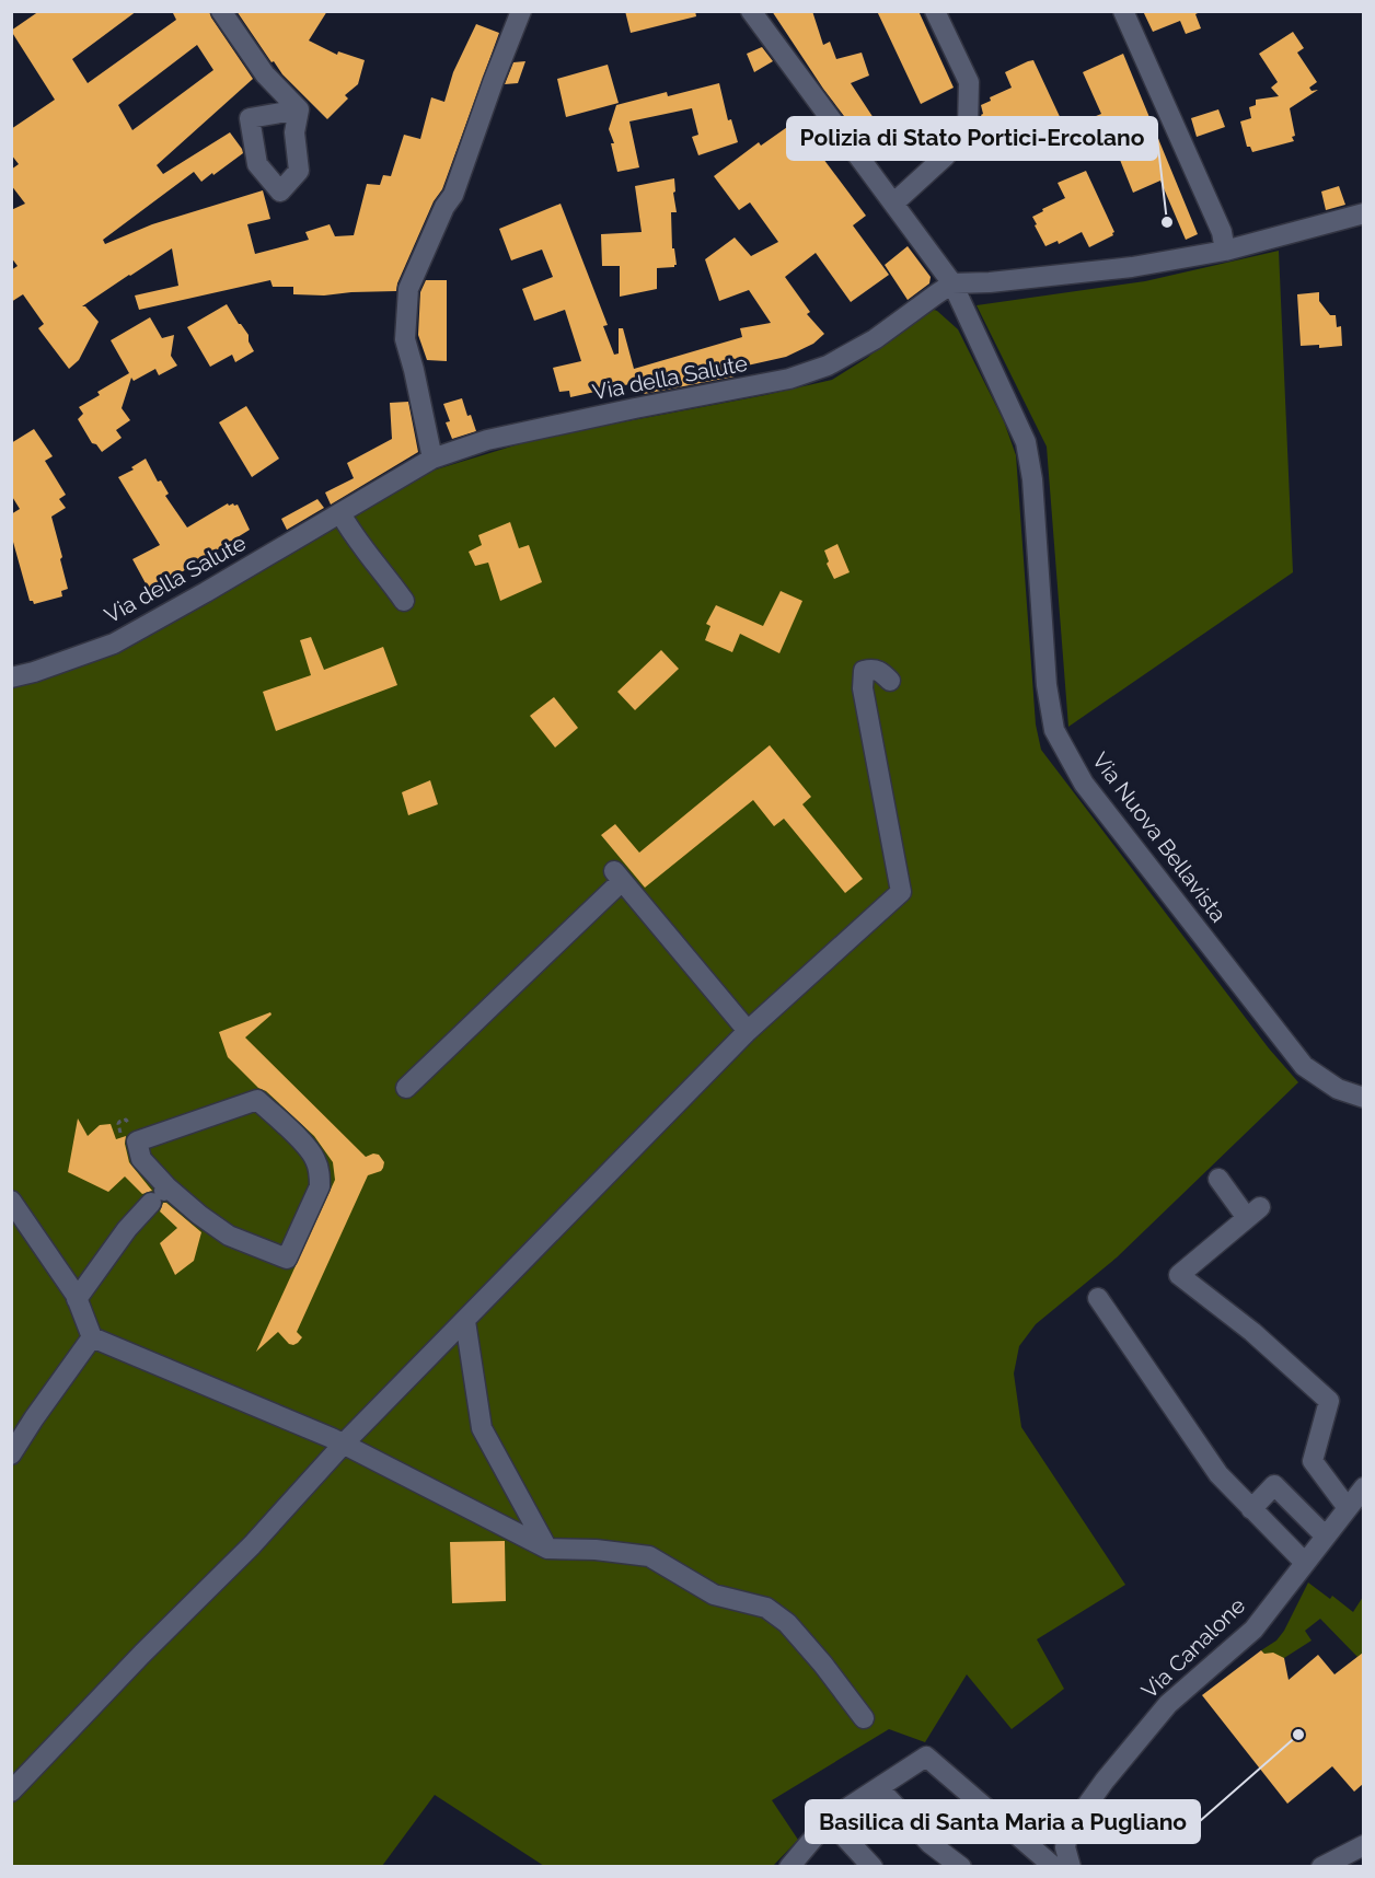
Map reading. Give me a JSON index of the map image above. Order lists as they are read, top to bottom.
{
  "streets": {
    "street": ["Via della Salute", "Via Nuova Bellavista", "Via Canalone"]
  },
  "crossings": [
    ["Via della Salute", "Via Nuova Bellavista"]
  ],
  "places": ["Polizia di Stato Portici-Ercolano", "Basilica di Santa Maria a Pugliano"]
}
